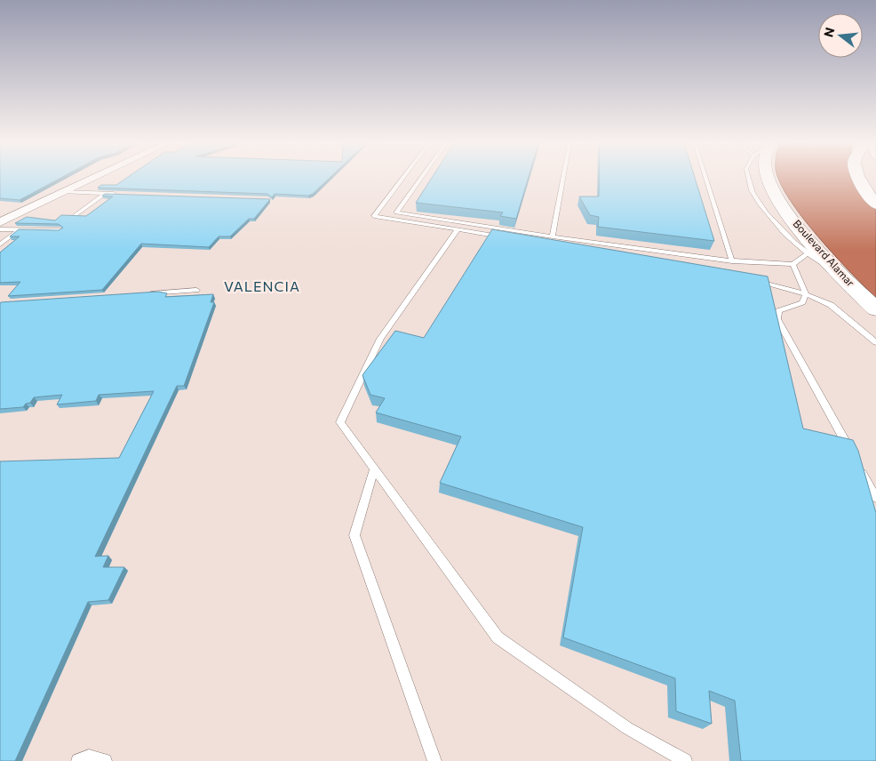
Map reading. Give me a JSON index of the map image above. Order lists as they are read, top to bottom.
{
  "streets": {
    "highway": ["Boulevard Alamar"]
  },
  "districts": ["VALENCIA"],
  "north": "left"
}
